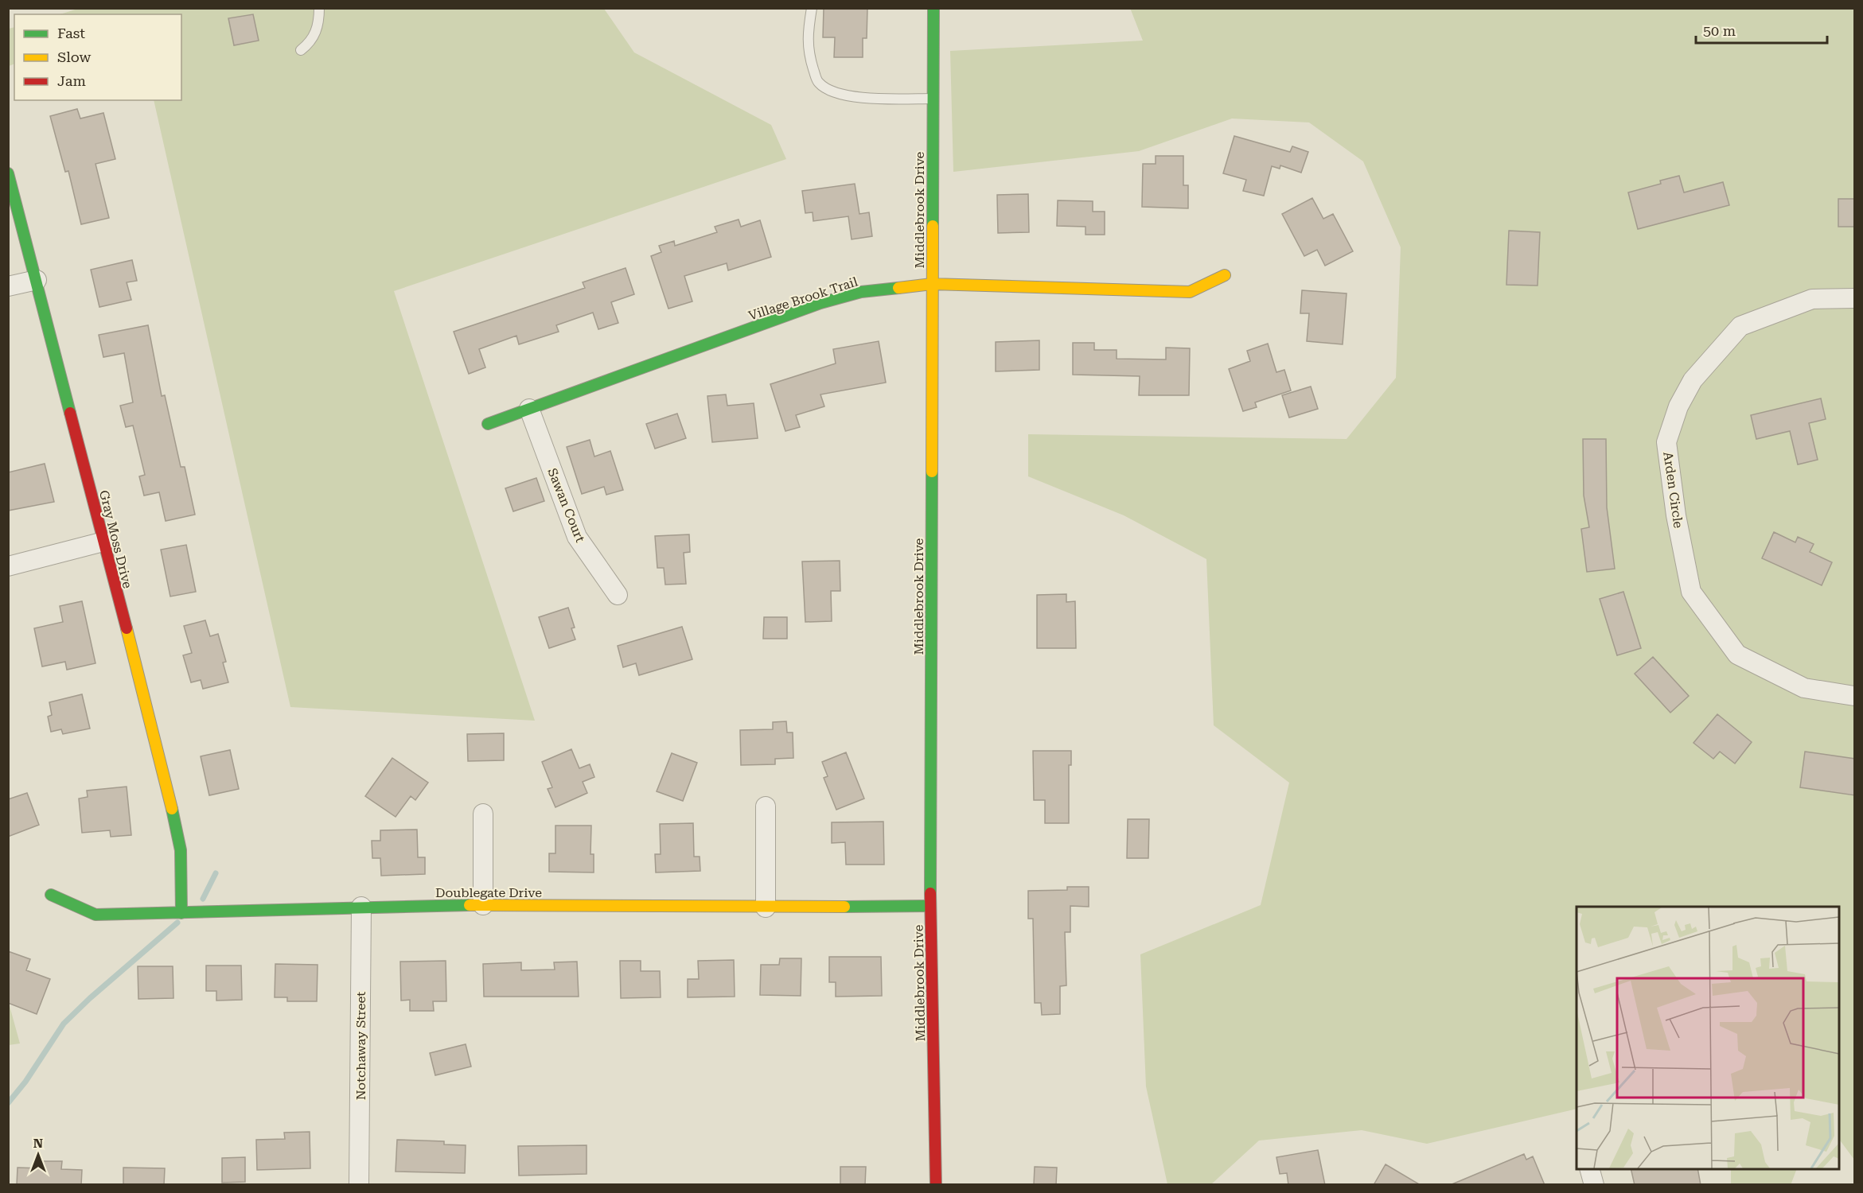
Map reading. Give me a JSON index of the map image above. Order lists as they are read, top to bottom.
{
  "streets": {
    "street": [
      "Middlebrook Drive",
      "Village Brook Trail",
      "Arden Circle",
      "Sawan Court",
      "Gray Moss Drive",
      "Doublegate Drive",
      "Notchaway Street"
    ]
  },
  "crossings": [
    ["Middlebrook Drive", "Village Brook Trail"],
    ["Middlebrook Drive", "Doublegate Drive"],
    ["Village Brook Trail", "Sawan Court"],
    ["Gray Moss Drive", "Doublegate Drive"],
    ["Doublegate Drive", "Notchaway Street"]
  ],
  "legend": ["Fast", "Slow", "Jam"],
  "scale_bar": "50 m",
  "north": "top"
}
